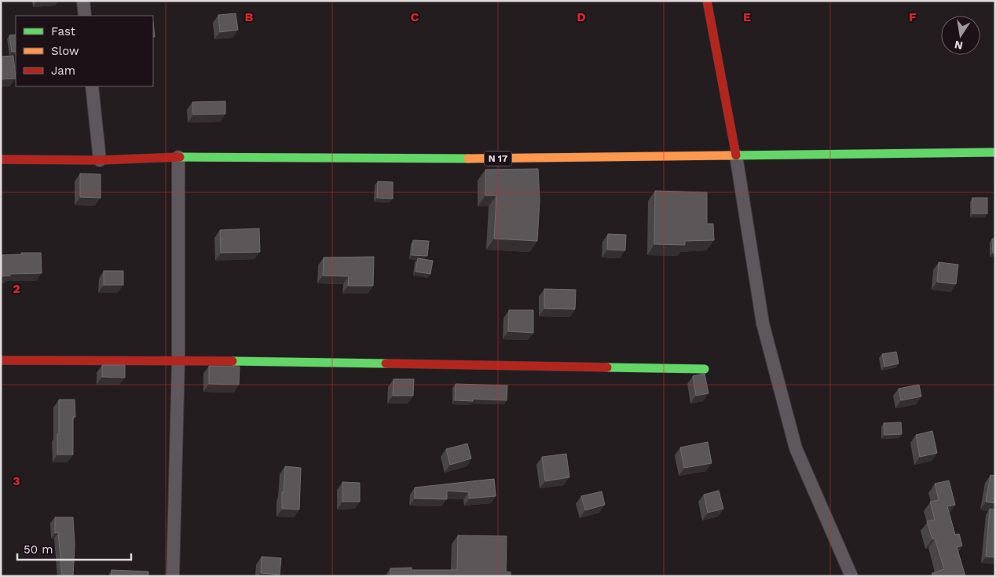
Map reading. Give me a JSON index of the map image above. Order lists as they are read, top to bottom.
{
  "streets": {
    "main road": ["N 17"]
  },
  "legend": ["Fast", "Slow", "Jam"],
  "scale_bar": "50 m",
  "north": "bottom",
  "grid": {
    "columns": [
      "B",
      "C",
      "D",
      "E",
      "F"
    ],
    "rows": ["2", "3"]
  }
}
